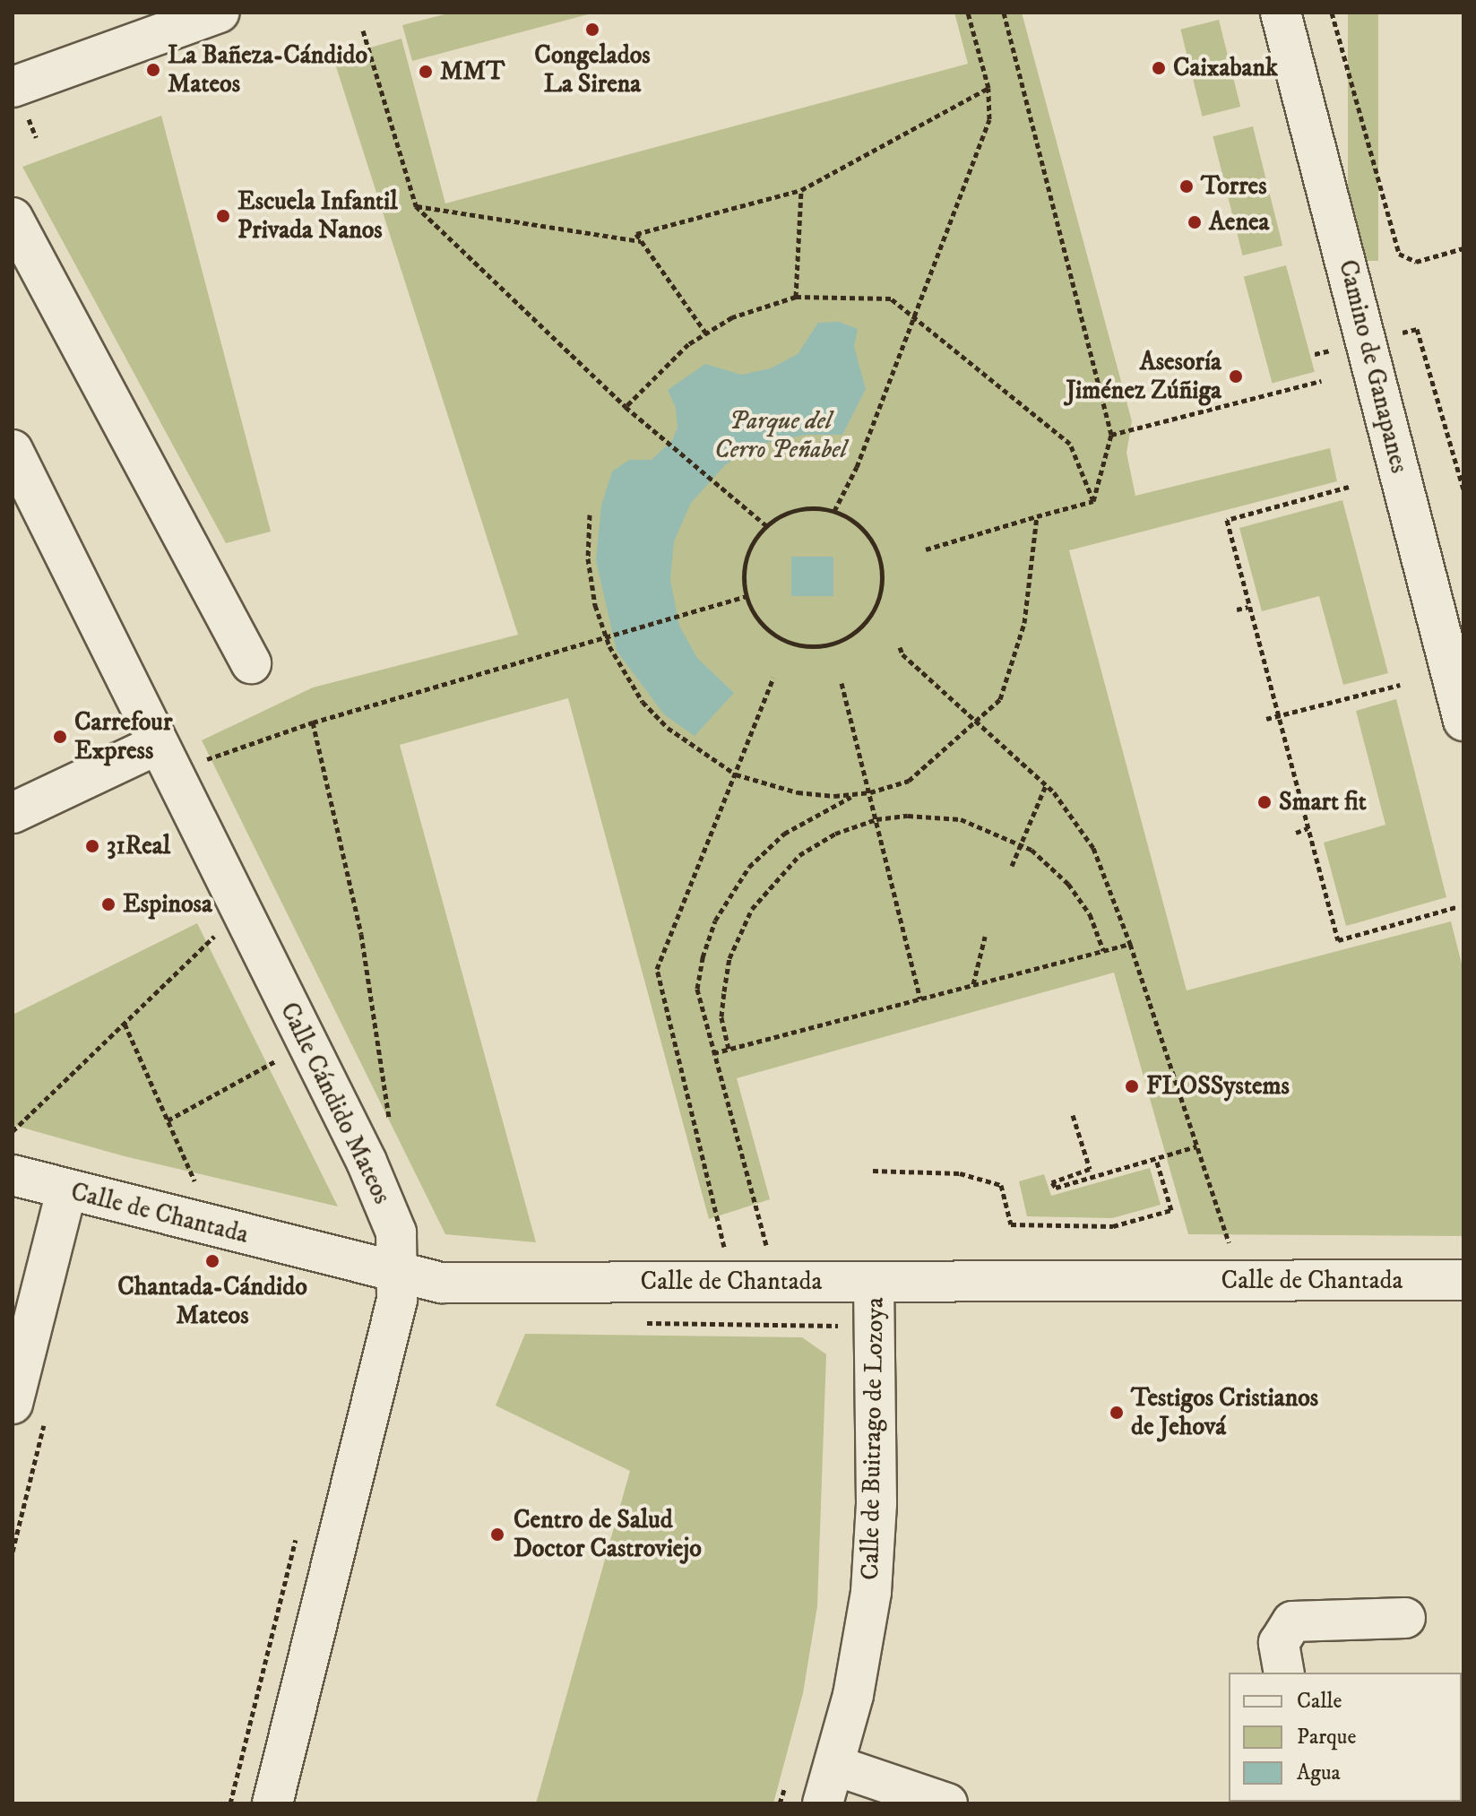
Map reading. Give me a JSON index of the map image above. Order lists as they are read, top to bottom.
{
  "streets": {
    "street": [
      "Camino de Ganapanes",
      "Calle Cándido Mateos",
      "Calle de Chantada",
      "Calle de Buitrago de Lozoya"
    ]
  },
  "crossings": [
    ["Calle Cándido Mateos", "Calle de Chantada"],
    ["Calle de Chantada", "Calle de Buitrago de Lozoya"]
  ],
  "parks": ["Parque del Cerro Peñabel"],
  "places": [
    "Congelados La Sirena",
    "Caixabank",
    "La Bañeza-Cándido Mateos",
    "MMT",
    "Torres",
    "Escuela Infantil Privada Nanos",
    "Aenea",
    "Asesoría Jiménez Zúñiga",
    "Carrefour Express",
    "Smart fit",
    "31Real",
    "Espinosa",
    "FLOSSystems",
    "Chantada-Cándido Mateos",
    "Testigos Cristianos de Jehová",
    "Centro de Salud Doctor Castroviejo"
  ],
  "legend": ["Calle", "Parque", "Agua"]
}
